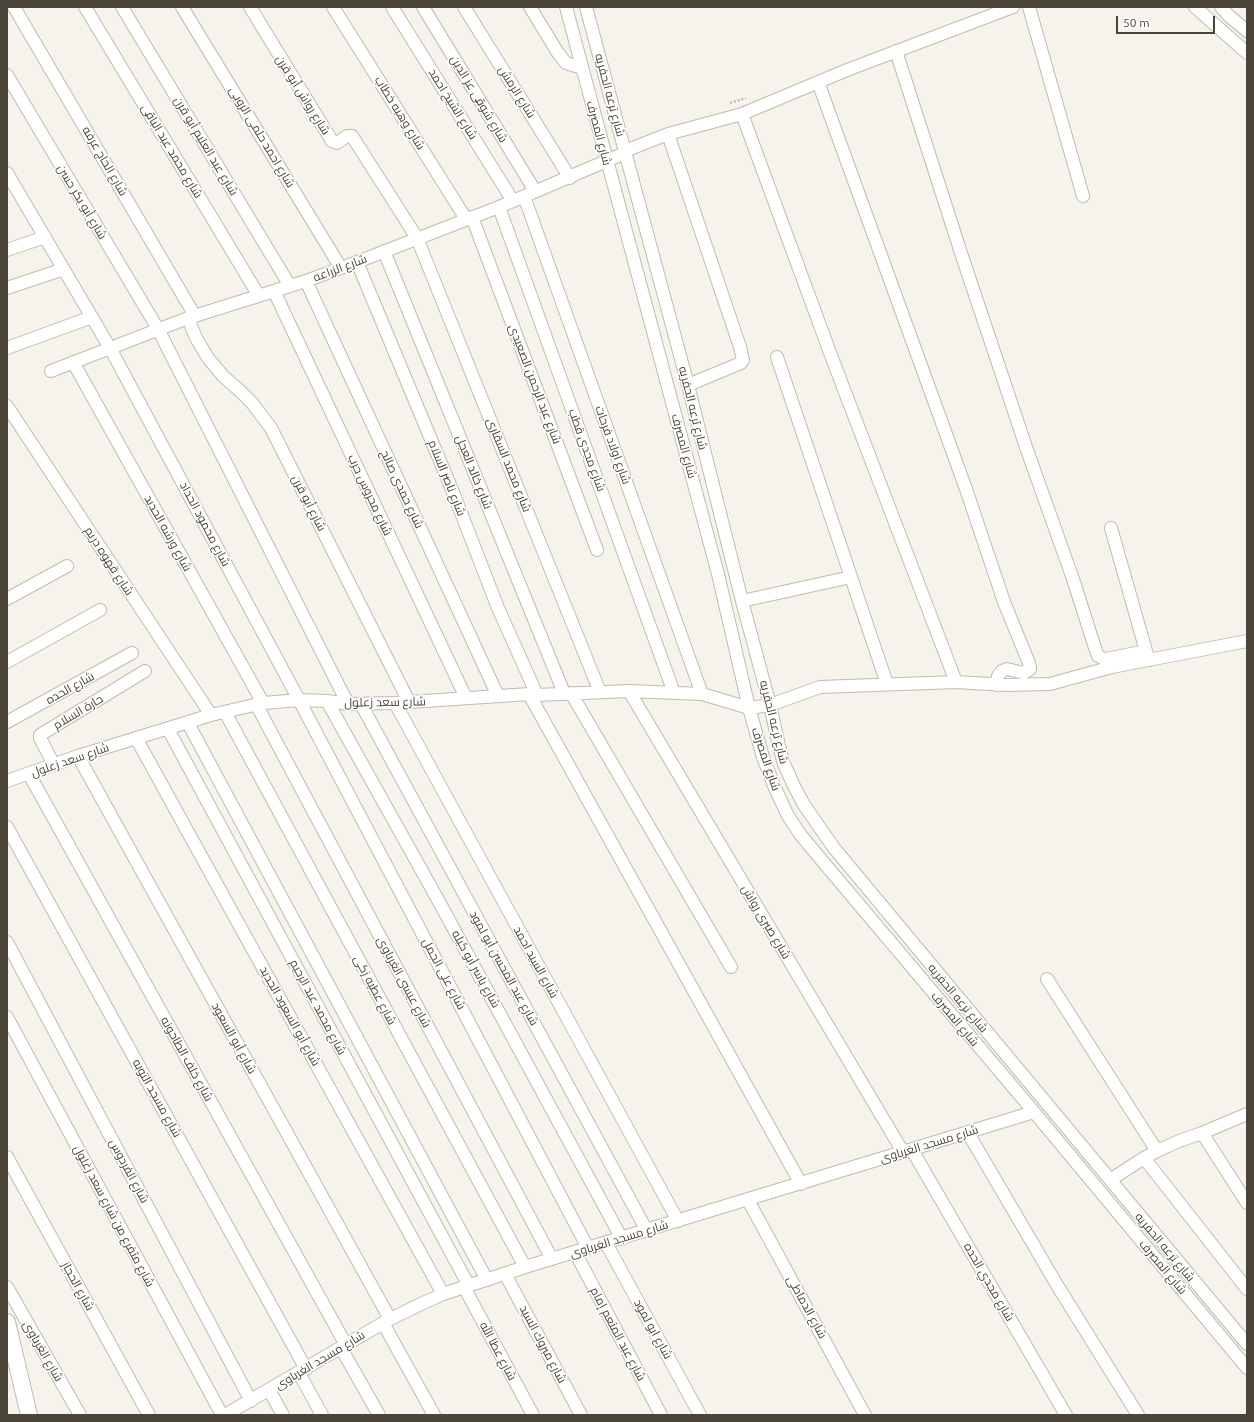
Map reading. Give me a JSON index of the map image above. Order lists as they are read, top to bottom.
{
  "streets": {
    "street": [
      "شارع الرمش",
      "شارع رواش أبو قرن",
      "شارع ترعه الحفريه",
      "شارع شوقى عز الدين",
      "شارع الشيخ احمد",
      "شارع وهبه خطاب",
      "شارع المصرف",
      "شارع احمد حلمى الروبى",
      "شارع عبد العليم أبو قرن",
      "شارع محمد عبد الباقى",
      "شارع الحاج عرفه",
      "شارع أبو بكر حسن",
      "شارع الزراعه",
      "شارع عبد الرحمن الصعيدى",
      "شارع اولاد فرحات",
      "شارع مجدى قطب",
      "شارع محمد السقارى",
      "شارع خالد العجل",
      "شارع ناصر السلام",
      "شارع حمدى صالح",
      "شارع محروس حرب",
      "شارع أبو قرن",
      "شارع محمود الحداد",
      "شارع ورشه الحديد",
      "شارع قهوه دريم",
      "شارع الحده",
      "شارع سعد زعلول",
      "حارة السلام",
      "شارع صبرى رواش",
      "شارع السيد احمد",
      "شارع عبد المحسن أبو لمود",
      "شارع ياسر أبو كيله",
      "شارع على الجمل",
      "شارع عيسى الغرباوى",
      "شارع عطيه زكى",
      "شارع محمد عبد الرحيم",
      "شارع أبو السعود الجديد",
      "شارع أبو السعود",
      "شارع خلف الطاحونه",
      "شارع مسجد التوبه",
      "شارع مسجد الغرباوى",
      "شارع الفردوس",
      "شارع متفرع من شارع سعد زغلول",
      "شارع مجدي الحده",
      "شارع الحجاز",
      "شارع الدماطى",
      "شارع ابو لمود",
      "شارع عبد المنعم إمام",
      "شارع مبروك السيد",
      "شارع الغرباوى",
      "شارع عطا الله"
    ]
  },
  "crossings": [
    ["شارع الرمش", "شارع الزراعه"],
    ["شارع رواش أبو قرن", "شارع الزراعه"],
    ["شارع رواش أبو قرن", "شارع محمد السقارى"],
    ["شارع ترعه الحفريه", "شارع الزراعه"],
    ["شارع شوقى عز الدين", "شارع الزراعه"],
    ["شارع الشيخ احمد", "شارع الزراعه"],
    ["شارع الشيخ احمد", "شارع اولاد فرحات"],
    ["شارع وهبه خطاب", "شارع الزراعه"],
    ["شارع وهبه خطاب", "شارع عبد الرحمن الصعيدى"],
    ["شارع المصرف", "شارع الزراعه"],
    ["شارع المصرف", "شارع سعد زعلول"],
    ["شارع المصرف", "شارع مسجد الغرباوى"],
    ["شارع احمد حلمى الروبى", "شارع الزراعه"],
    ["شارع عبد العليم أبو قرن", "شارع الزراعه"],
    ["شارع محمد عبد الباقى", "شارع الزراعه"],
    ["شارع الحاج عرفه", "شارع الزراعه"],
    ["شارع الحاج عرفه", "شارع أبو قرن"],
    ["شارع أبو بكر حسن", "شارع الزراعه"],
    ["شارع أبو بكر حسن", "شارع سعد زعلول"],
    ["شارع الزراعه", "شارع عبد الرحمن الصعيدى"],
    ["شارع الزراعه", "شارع اولاد فرحات"],
    ["شارع الزراعه", "شارع مجدى قطب"],
    ["شارع الزراعه", "شارع محمد السقارى"],
    ["شارع الزراعه", "شارع خالد العجل"],
    ["شارع الزراعه", "شارع ناصر السلام"],
    ["شارع الزراعه", "شارع حمدى صالح"],
    ["شارع الزراعه", "شارع محروس حرب"],
    ["شارع الزراعه", "شارع أبو قرن"],
    ["شارع الزراعه", "شارع محمود الحداد"],
    ["شارع الزراعه", "شارع ورشه الحديد"],
    ["شارع اولاد فرحات", "شارع سعد زعلول"],
    ["شارع مجدى قطب", "شارع سعد زعلول"],
    ["شارع محمد السقارى", "شارع سعد زعلول"],
    ["شارع خالد العجل", "شارع سعد زعلول"],
    ["شارع ناصر السلام", "شارع سعد زعلول"],
    ["شارع ناصر السلام", "شارع مسجد الغرباوى"],
    ["شارع حمدى صالح", "شارع سعد زعلول"],
    ["شارع محروس حرب", "شارع سعد زعلول"],
    ["شارع أبو قرن", "شارع سعد زعلول"],
    ["شارع محمود الحداد", "شارع سعد زعلول"],
    ["شارع محمود الحداد", "شارع على الجمل"],
    ["شارع ورشه الحديد", "شارع سعد زعلول"],
    ["شارع ورشه الحديد", "شارع عيسى الغرباوى"],
    ["شارع قهوه دريم", "شارع سعد زعلول"],
    ["شارع سعد زعلول", "حارة السلام"],
    ["شارع سعد زعلول", "شارع صبرى رواش"],
    ["شارع سعد زعلول", "شارع السيد احمد"],
    ["شارع سعد زعلول", "شارع عبد المحسن أبو لمود"],
    ["شارع سعد زعلول", "شارع ياسر أبو كيله"],
    ["شارع سعد زعلول", "شارع على الجمل"],
    ["شارع سعد زعلول", "شارع عيسى الغرباوى"],
    ["شارع سعد زعلول", "شارع عطيه زكى"],
    ["شارع سعد زعلول", "شارع محمد عبد الرحيم"],
    ["شارع سعد زعلول", "شارع أبو السعود الجديد"],
    ["شارع سعد زعلول", "شارع أبو السعود"],
    ["شارع سعد زعلول", "شارع خلف الطاحونه"],
    ["شارع صبرى رواش", "شارع مسجد الغرباوى"],
    ["شارع صبرى رواش", "شارع مجدي الحده"],
    ["شارع السيد احمد", "شارع مسجد الغرباوى"],
    ["شارع عبد المحسن أبو لمود", "شارع مسجد الغرباوى"],
    ["شارع ياسر أبو كيله", "شارع مسجد الغرباوى"],
    ["شارع على الجمل", "شارع مسجد الغرباوى"],
    ["شارع عيسى الغرباوى", "شارع مسجد الغرباوى"],
    ["شارع عطيه زكى", "شارع مسجد الغرباوى"],
    ["شارع محمد عبد الرحيم", "شارع مسجد الغرباوى"],
    ["شارع محمد عبد الرحيم", "شارع عطا الله"],
    ["شارع أبو السعود الجديد", "شارع مسجد الغرباوى"],
    ["شارع أبو السعود", "شارع مسجد الغرباوى"],
    ["شارع خلف الطاحونه", "شارع مسجد الغرباوى"],
    ["شارع مسجد التوبه", "شارع مسجد الغرباوى"],
    ["شارع مسجد الغرباوى", "شارع الفردوس"],
    ["شارع مسجد الغرباوى", "شارع متفرع من شارع سعد زغلول"],
    ["شارع مسجد الغرباوى", "شارع مجدي الحده"],
    ["شارع مسجد الغرباوى", "شارع الدماطى"],
    ["شارع مسجد الغرباوى", "شارع ابو لمود"],
    ["شارع مسجد الغرباوى", "شارع عبد المنعم إمام"],
    ["شارع مسجد الغرباوى", "شارع مبروك السيد"],
    ["شارع مسجد الغرباوى", "شارع عطا الله"]
  ],
  "scale_bar": "50 m"
}
